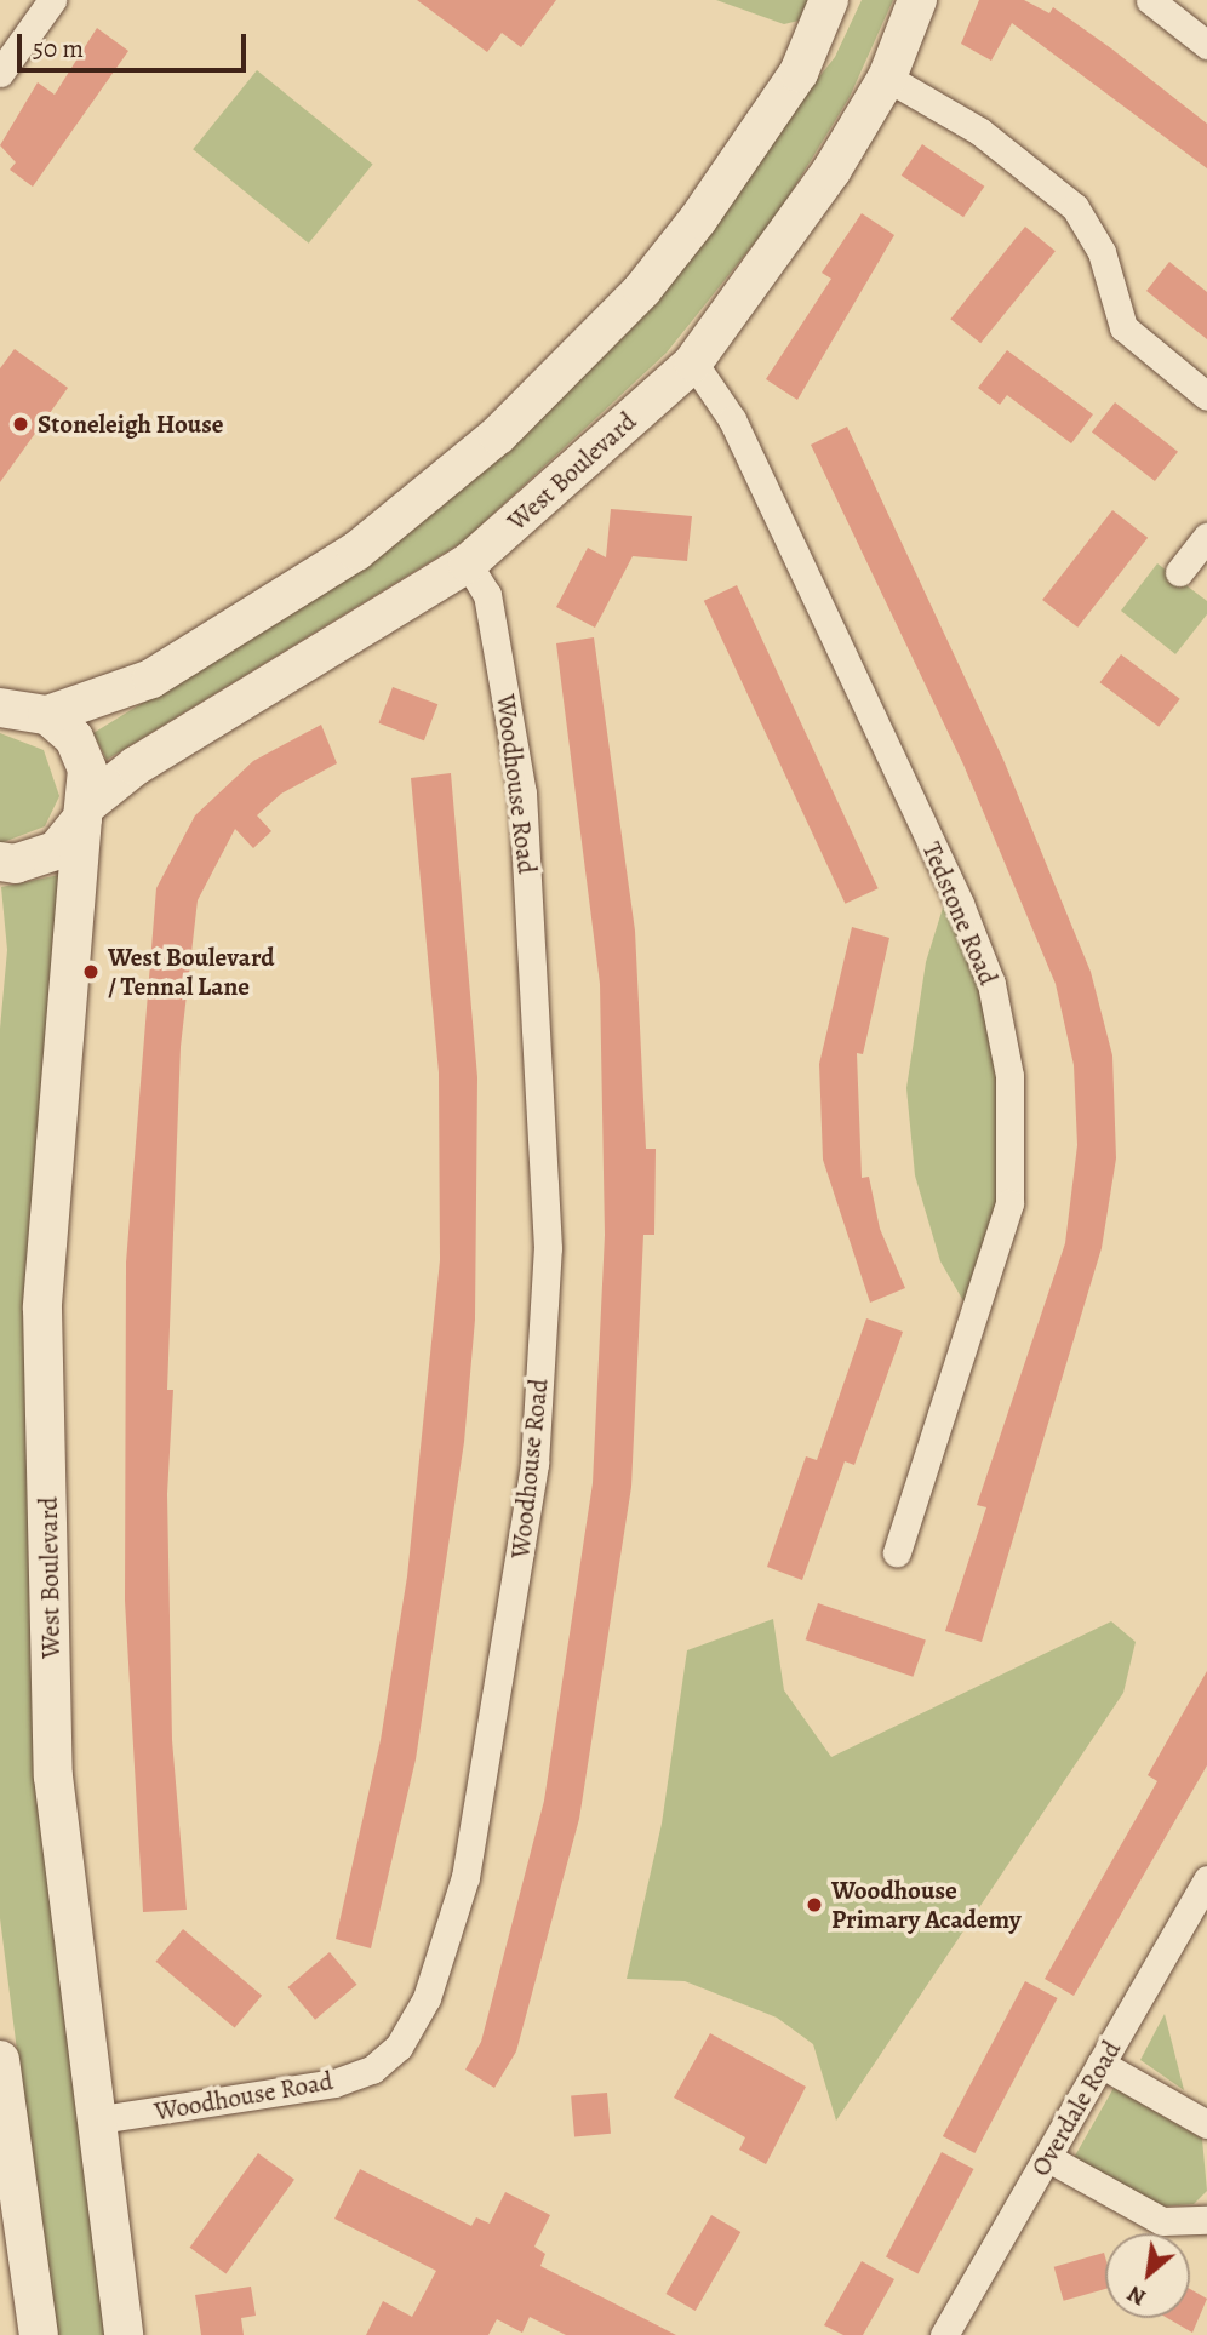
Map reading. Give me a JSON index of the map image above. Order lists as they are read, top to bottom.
{
  "streets": {
    "main road": ["West Boulevard"],
    "street": ["Woodhouse Road", "Tedstone Road", "Overdale Road"]
  },
  "crossings": [
    ["West Boulevard", "Woodhouse Road"],
    ["West Boulevard", "Tedstone Road"]
  ],
  "places": ["Stoneleigh House", "West Boulevard / Tennal Lane", "Woodhouse Primary Academy"],
  "scale_bar": "50 m",
  "north": "bottom left"
}
